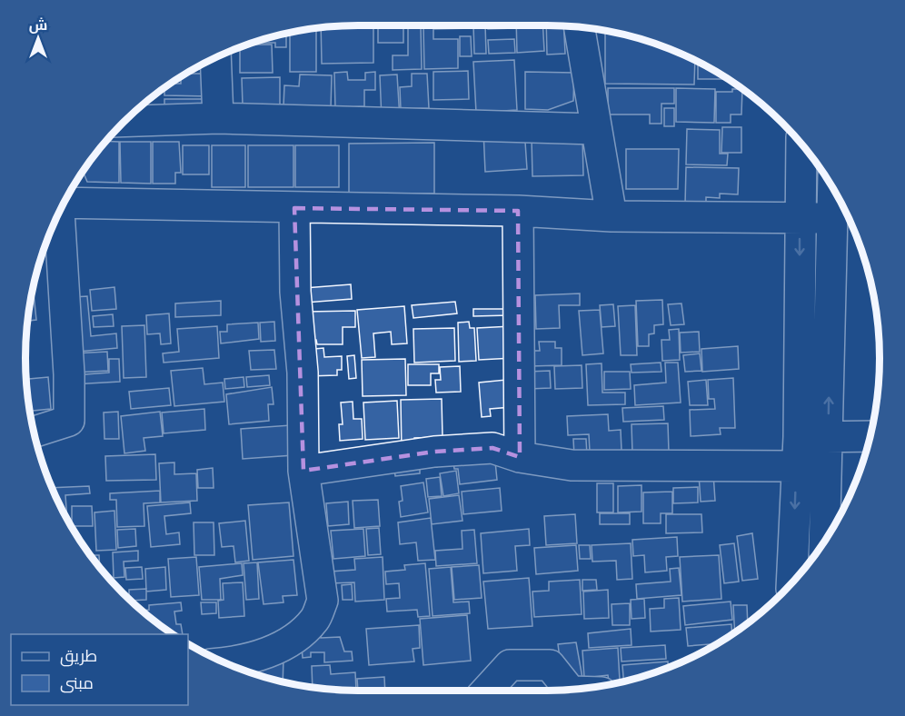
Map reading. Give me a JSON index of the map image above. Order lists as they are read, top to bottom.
{
  "legend": ["طريق", "مبنى"],
  "north": "top"
}
